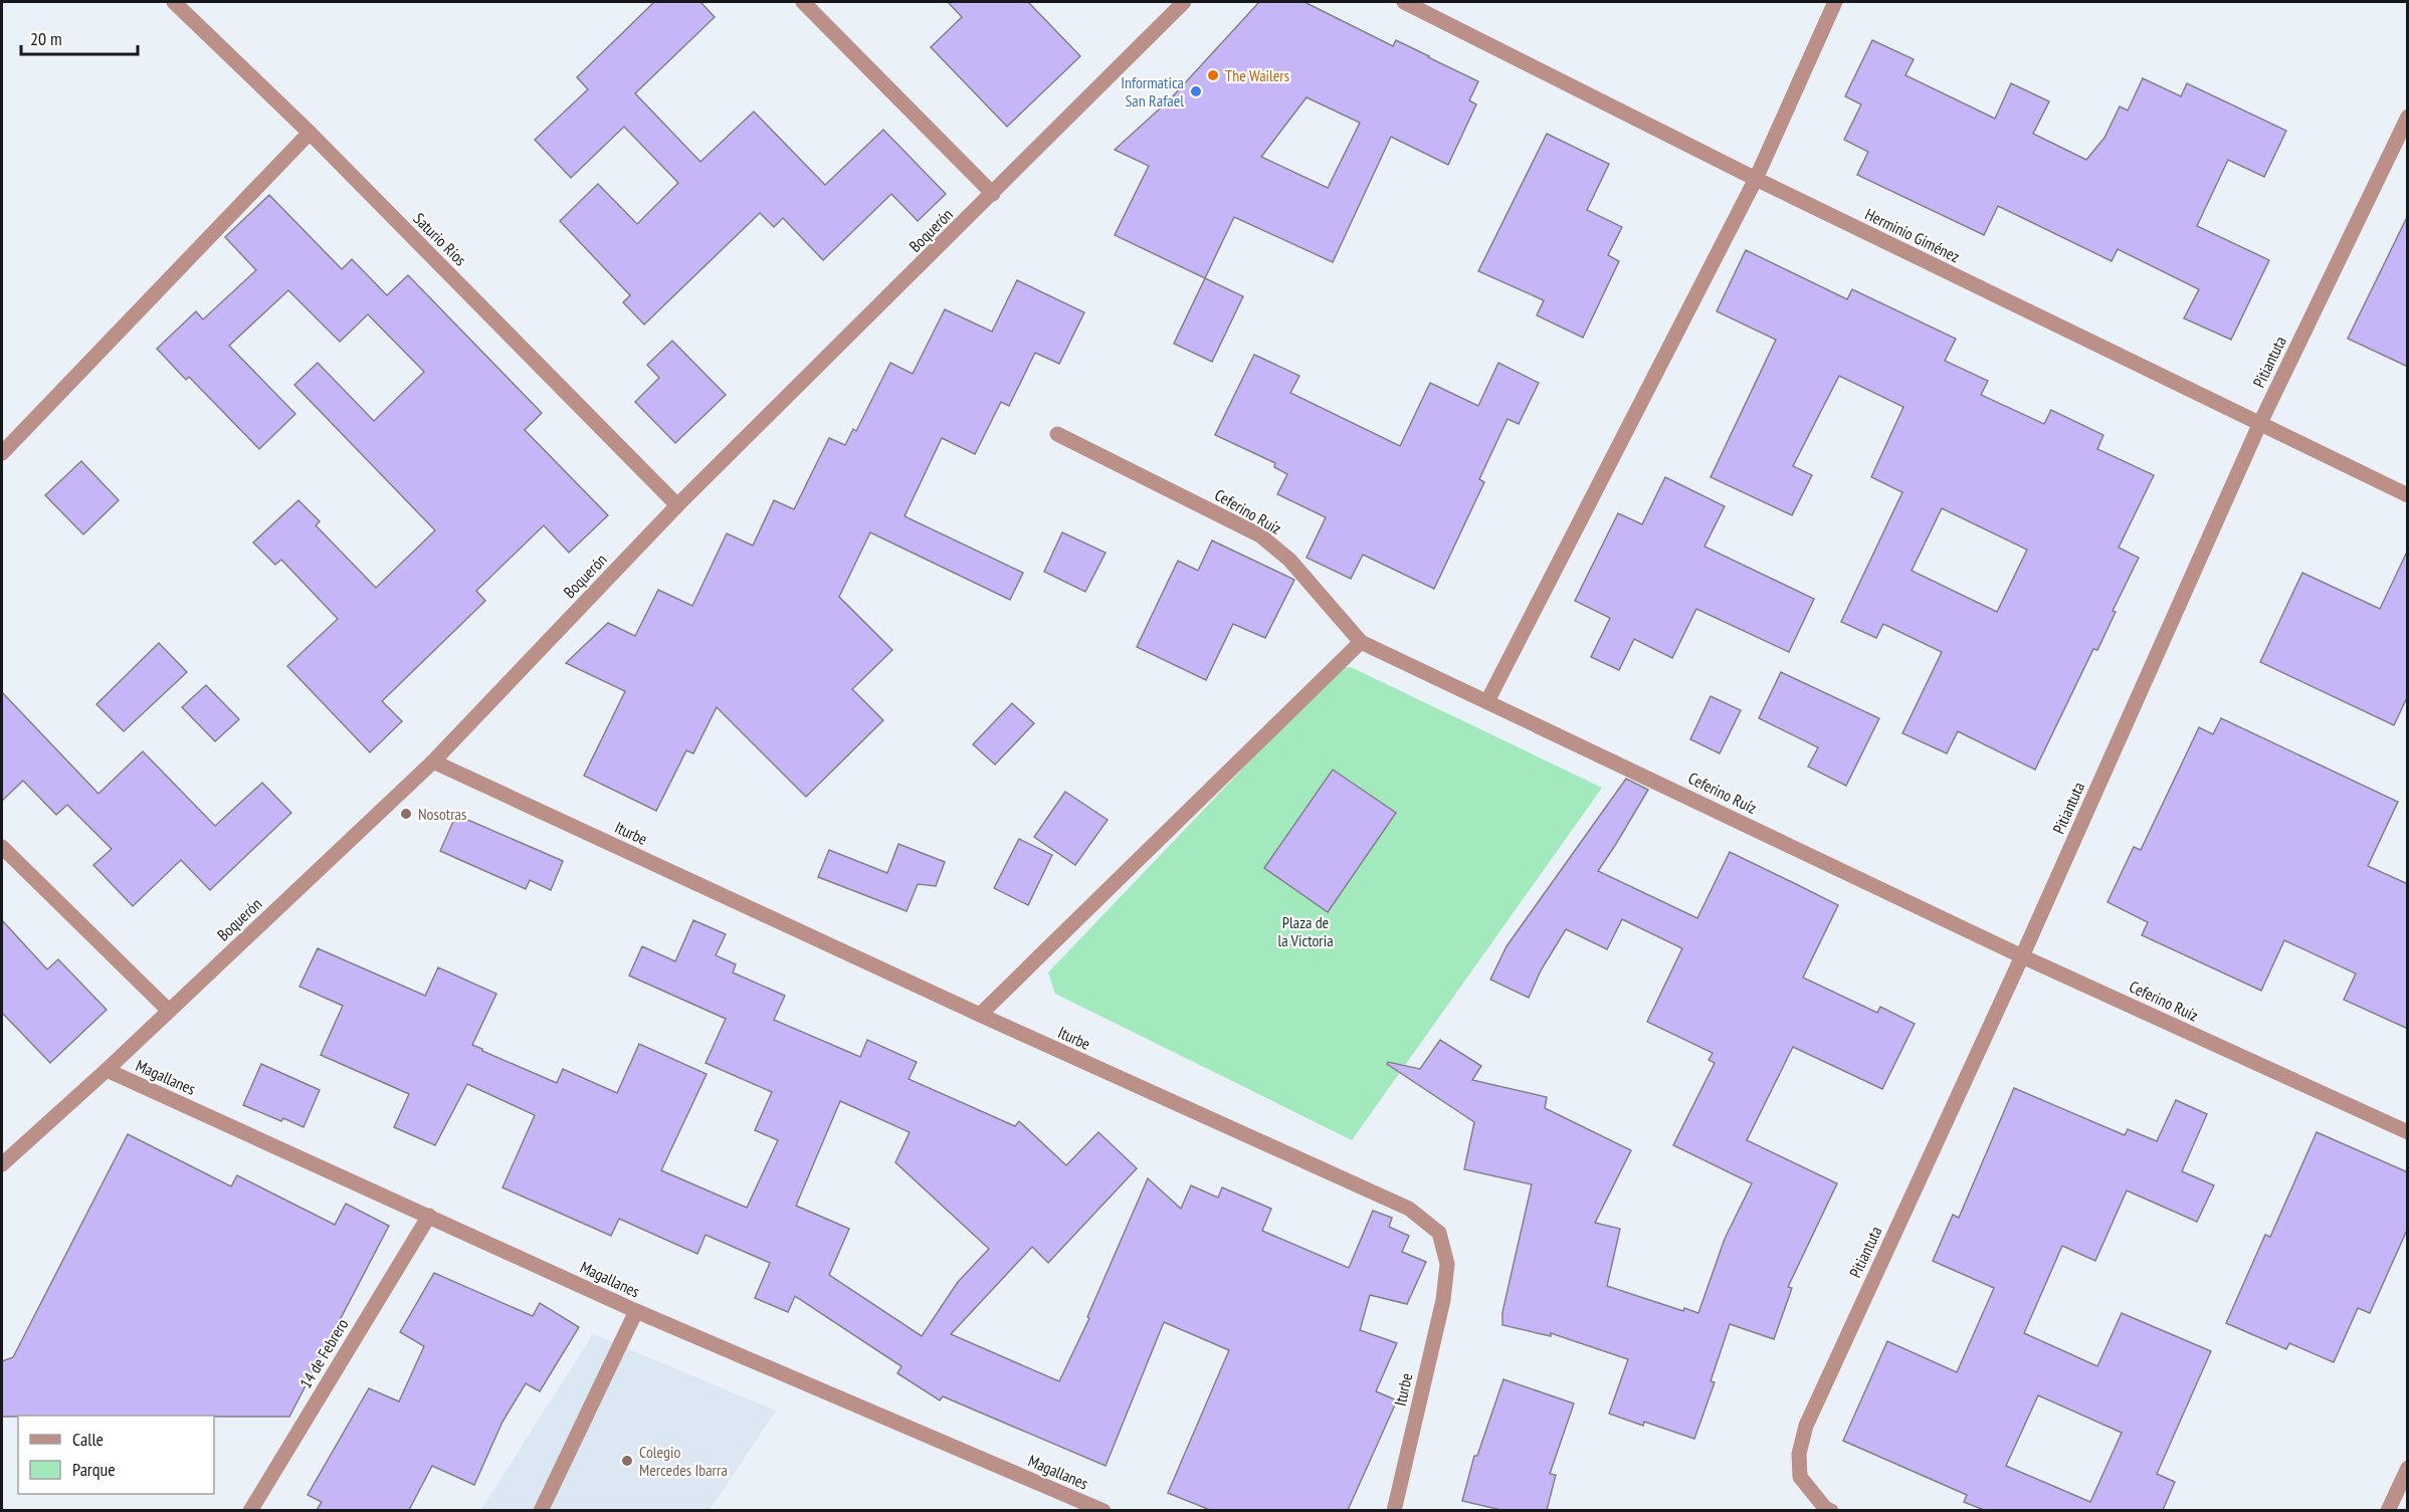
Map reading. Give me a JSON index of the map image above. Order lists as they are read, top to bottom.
{
  "streets": {
    "street": [
      "Boquerón",
      "Herminio Giménez",
      "Saturio Ríos",
      "Pitiantuta",
      "Ceferino Ruíz",
      "Iturbe",
      "Magallanes",
      "14 de Febrero"
    ]
  },
  "crossings": [
    ["Boquerón", "Saturio Ríos"],
    ["Boquerón", "Iturbe"],
    ["Boquerón", "Magallanes"],
    ["Herminio Giménez", "Pitiantuta"],
    ["Pitiantuta", "Ceferino Ruíz"],
    ["Magallanes", "14 de Febrero"]
  ],
  "parks": ["Plaza de la Victoria"],
  "places": [
    "The Wailers",
    "Informatica San Rafael",
    "Nosotras",
    "Colegio Mercedes Ibarra"
  ],
  "legend": ["Calle", "Parque"],
  "scale_bar": "20 m"
}
